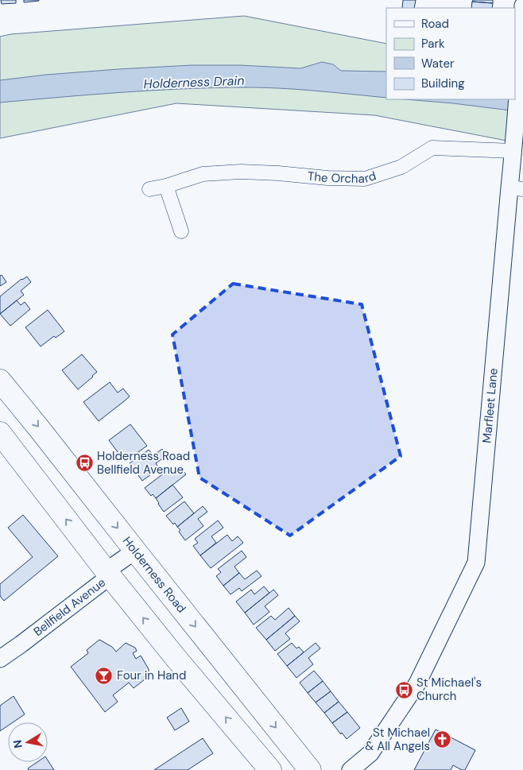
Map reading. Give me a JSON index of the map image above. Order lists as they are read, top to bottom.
{
  "streets": {
    "highway": ["Holderness Road"],
    "street": ["The Orchard", "Marfleet Lane", "Bellfield Avenue"]
  },
  "crossings": [
    ["The Orchard", "Marfleet Lane"],
    ["Holderness Road", "Bellfield Avenue"]
  ],
  "water": ["Holderness Drain"],
  "places": {
    "bus stop": ["Holderness Road Bellfield Avenue", "St Michael's Church"],
    "bar": ["Four in Hand"],
    "church": ["St Michael & All Angels"]
  },
  "legend": [
    "Road",
    "Park",
    "Water",
    "Building"
  ],
  "north": "left"
}
